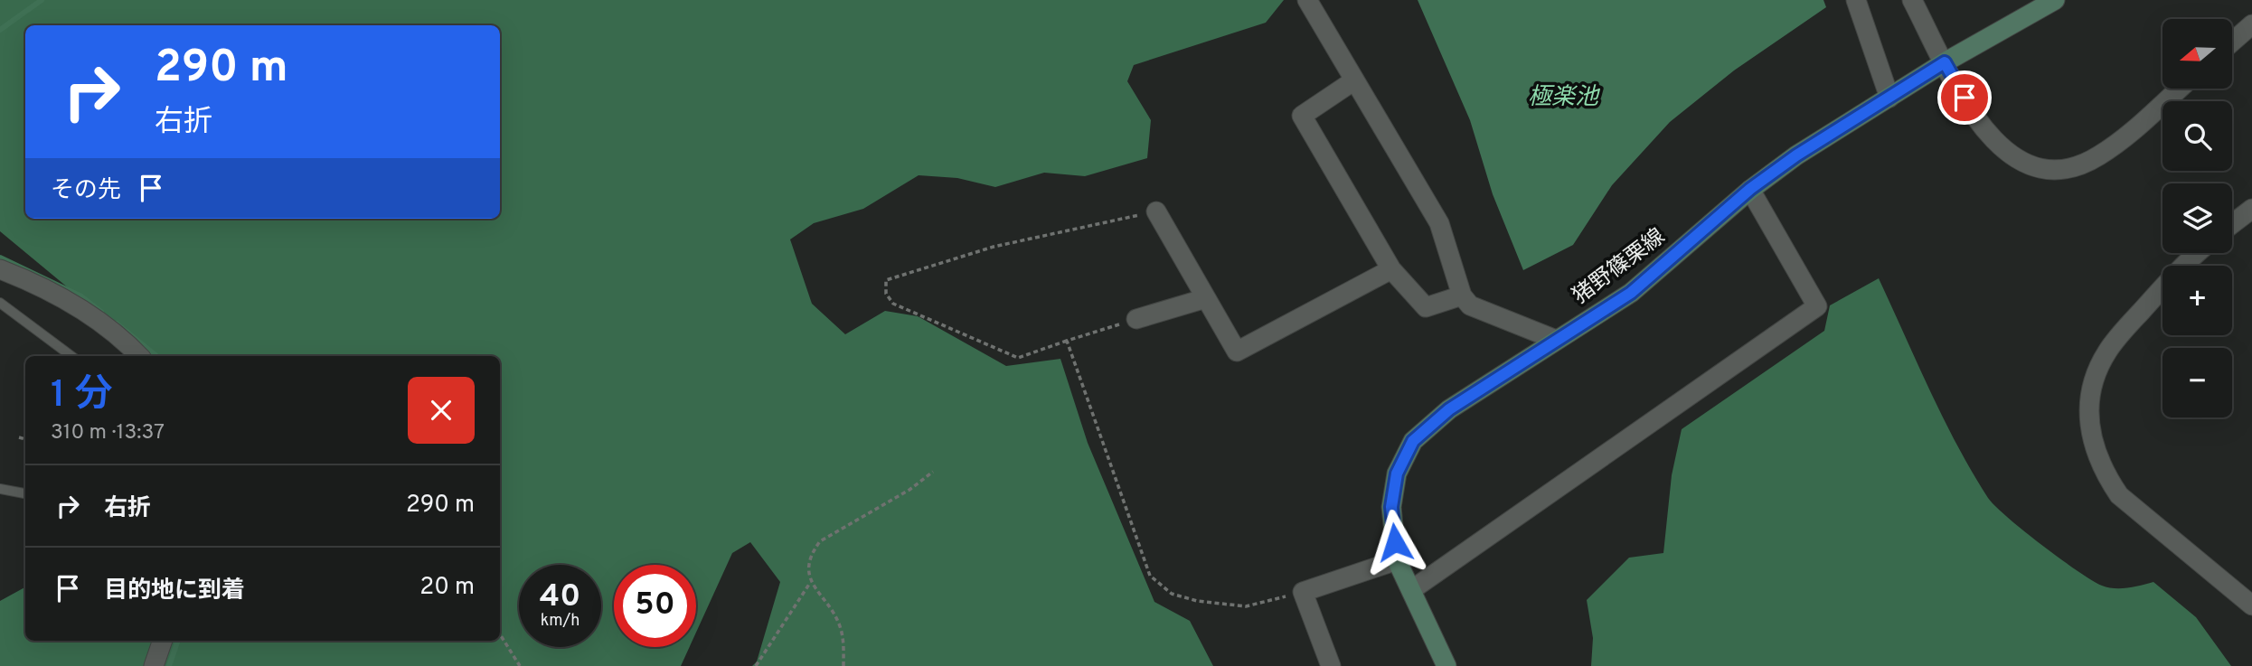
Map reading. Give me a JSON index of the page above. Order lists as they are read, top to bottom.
{
  "streets": {
    "main road": ["猪野篠栗線"]
  },
  "water": ["極楽池"],
  "north": "left",
  "page": {
    "map_buttons": ["+", "−"],
    "turn": ["290 m", "右折"],
    "then": "その先",
    "heading": ["1 分", "310 m · 13:37"],
    "list": [
      {
        "name": "右折",
        "value": "290 m"
      },
      {
        "name": "目的地に到着",
        "value": "20 m"
      }
    ],
    "speed": "40 km/h",
    "limit": "50"
  }
}
